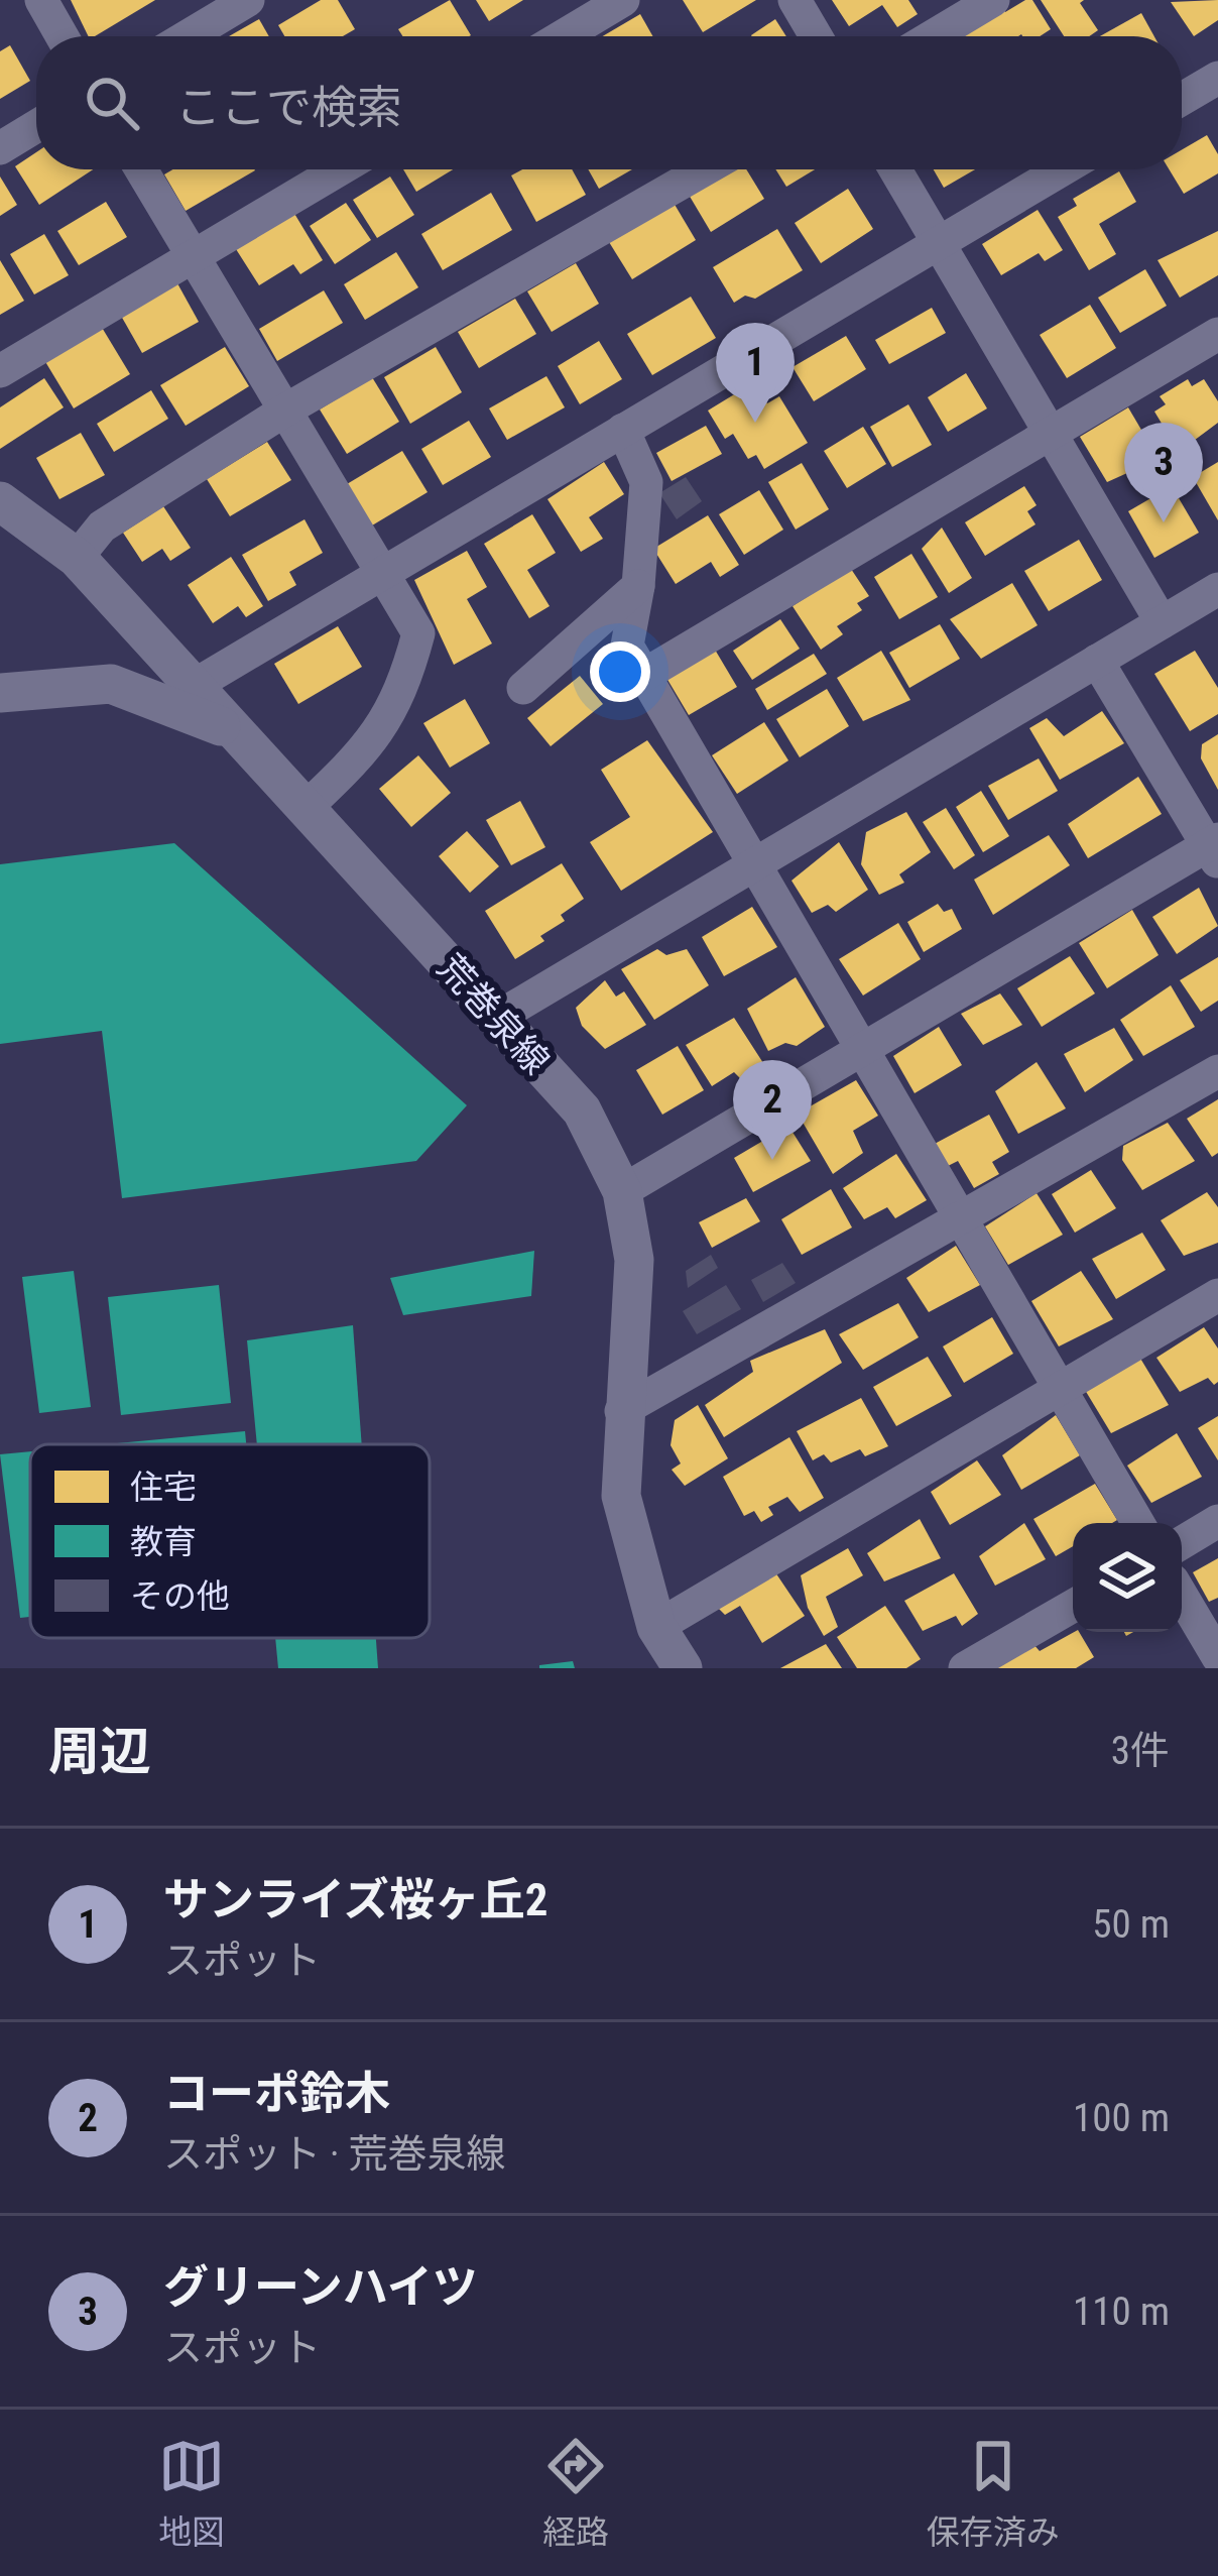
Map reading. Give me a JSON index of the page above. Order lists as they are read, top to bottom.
{
  "streets": {
    "street": ["荒巻泉線"]
  },
  "legend": ["住宅", "教育", "その他"],
  "page": {
    "search": "ここで検索",
    "pins": ["1", "3", "2"],
    "heading": ["周辺", "3件"],
    "list": [
      {
        "mark": "1",
        "name": "サンライズ桜ヶ丘2",
        "note": "スポット",
        "value": "50 m"
      },
      {
        "mark": "2",
        "name": "コーポ鈴木",
        "note": "スポット · 荒巻泉線",
        "value": "100 m"
      },
      {
        "mark": "3",
        "name": "グリーンハイツ",
        "note": "スポット",
        "value": "110 m"
      }
    ],
    "nav": ["地図", "経路", "保存済み"]
  }
}
